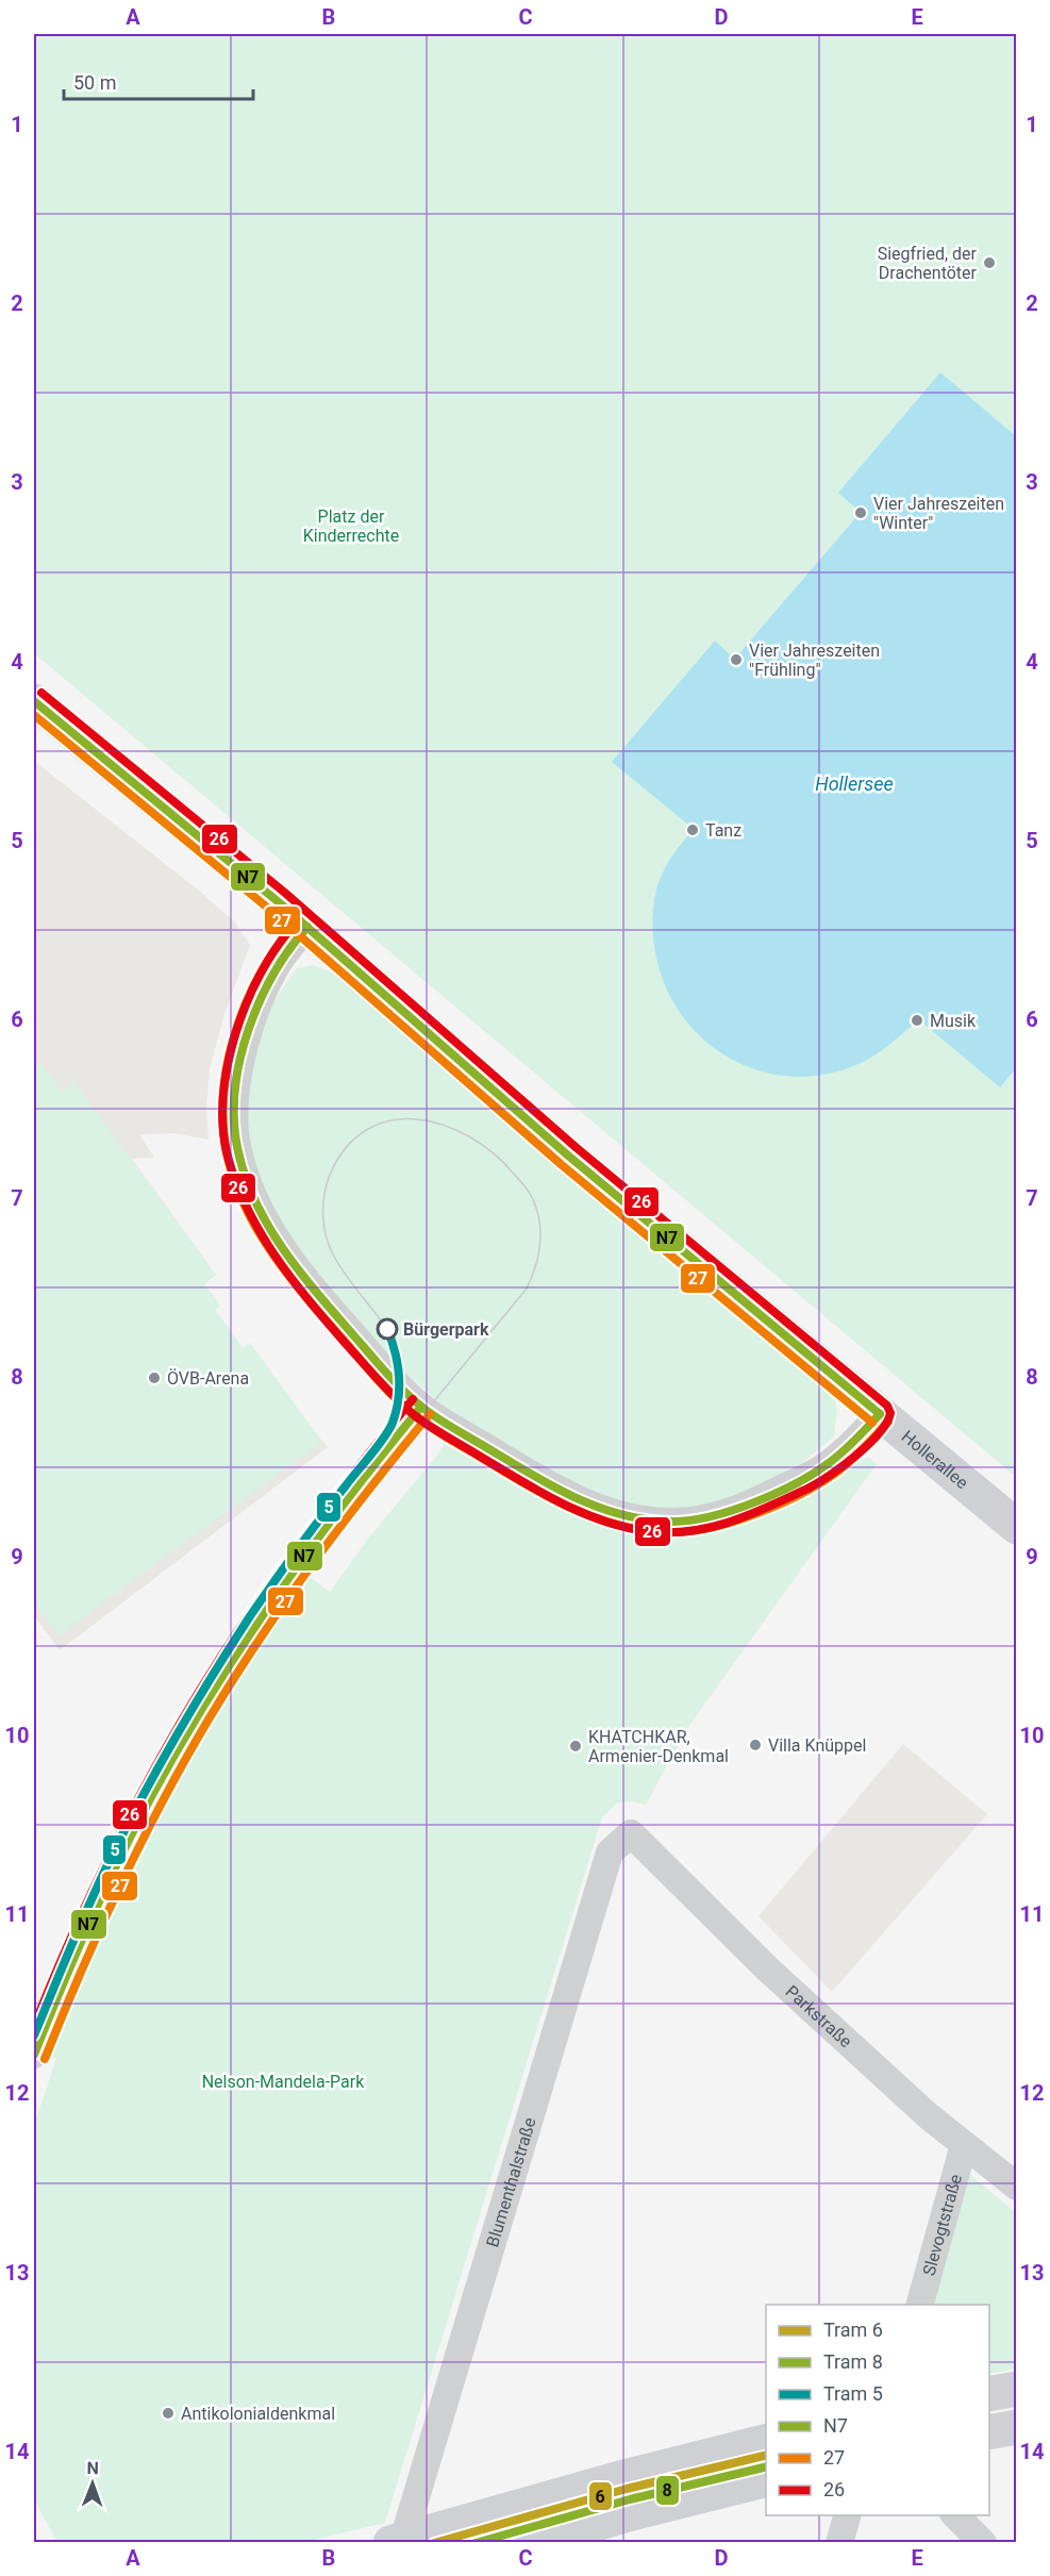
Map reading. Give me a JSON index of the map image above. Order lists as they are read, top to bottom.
{
  "streets": {
    "main road": ["Hollerallee"],
    "street": ["Parkstraße", "Blumenthalstraße", "Slevogtstraße"]
  },
  "crossings": [
    ["Parkstraße", "Blumenthalstraße"],
    ["Parkstraße", "Slevogtstraße"]
  ],
  "water": ["Hollersee"],
  "parks": ["Platz der Kinderrechte", "Nelson-Mandela-Park"],
  "places": [
    "Siegfried, der Drachentöter",
    "Vier Jahreszeiten \"Winter\"",
    "Vier Jahreszeiten \"Frühling\"",
    "Tanz",
    "Musik",
    "Bürgerpark",
    "ÖVB-Arena",
    "Villa Knüppel",
    "KHATCHKAR, Armenier-Denkmal",
    "Antikolonialdenkmal"
  ],
  "lines": [
    "transit line 26",
    "transit line N7",
    "transit line 27",
    "tram line 5",
    "tram line 6",
    "tram line 8"
  ],
  "legend": [
    "Tram 6",
    "Tram 8",
    "Tram 5",
    "N7",
    "27",
    "26"
  ],
  "scale_bar": "50 m",
  "north": "top",
  "grid": {
    "columns": [
      "A",
      "B",
      "C",
      "D",
      "E"
    ],
    "rows": [
      "1",
      "2",
      "3",
      "4",
      "5",
      "6",
      "7",
      "8",
      "9",
      "10",
      "11",
      "12",
      "13",
      "14"
    ]
  }
}
